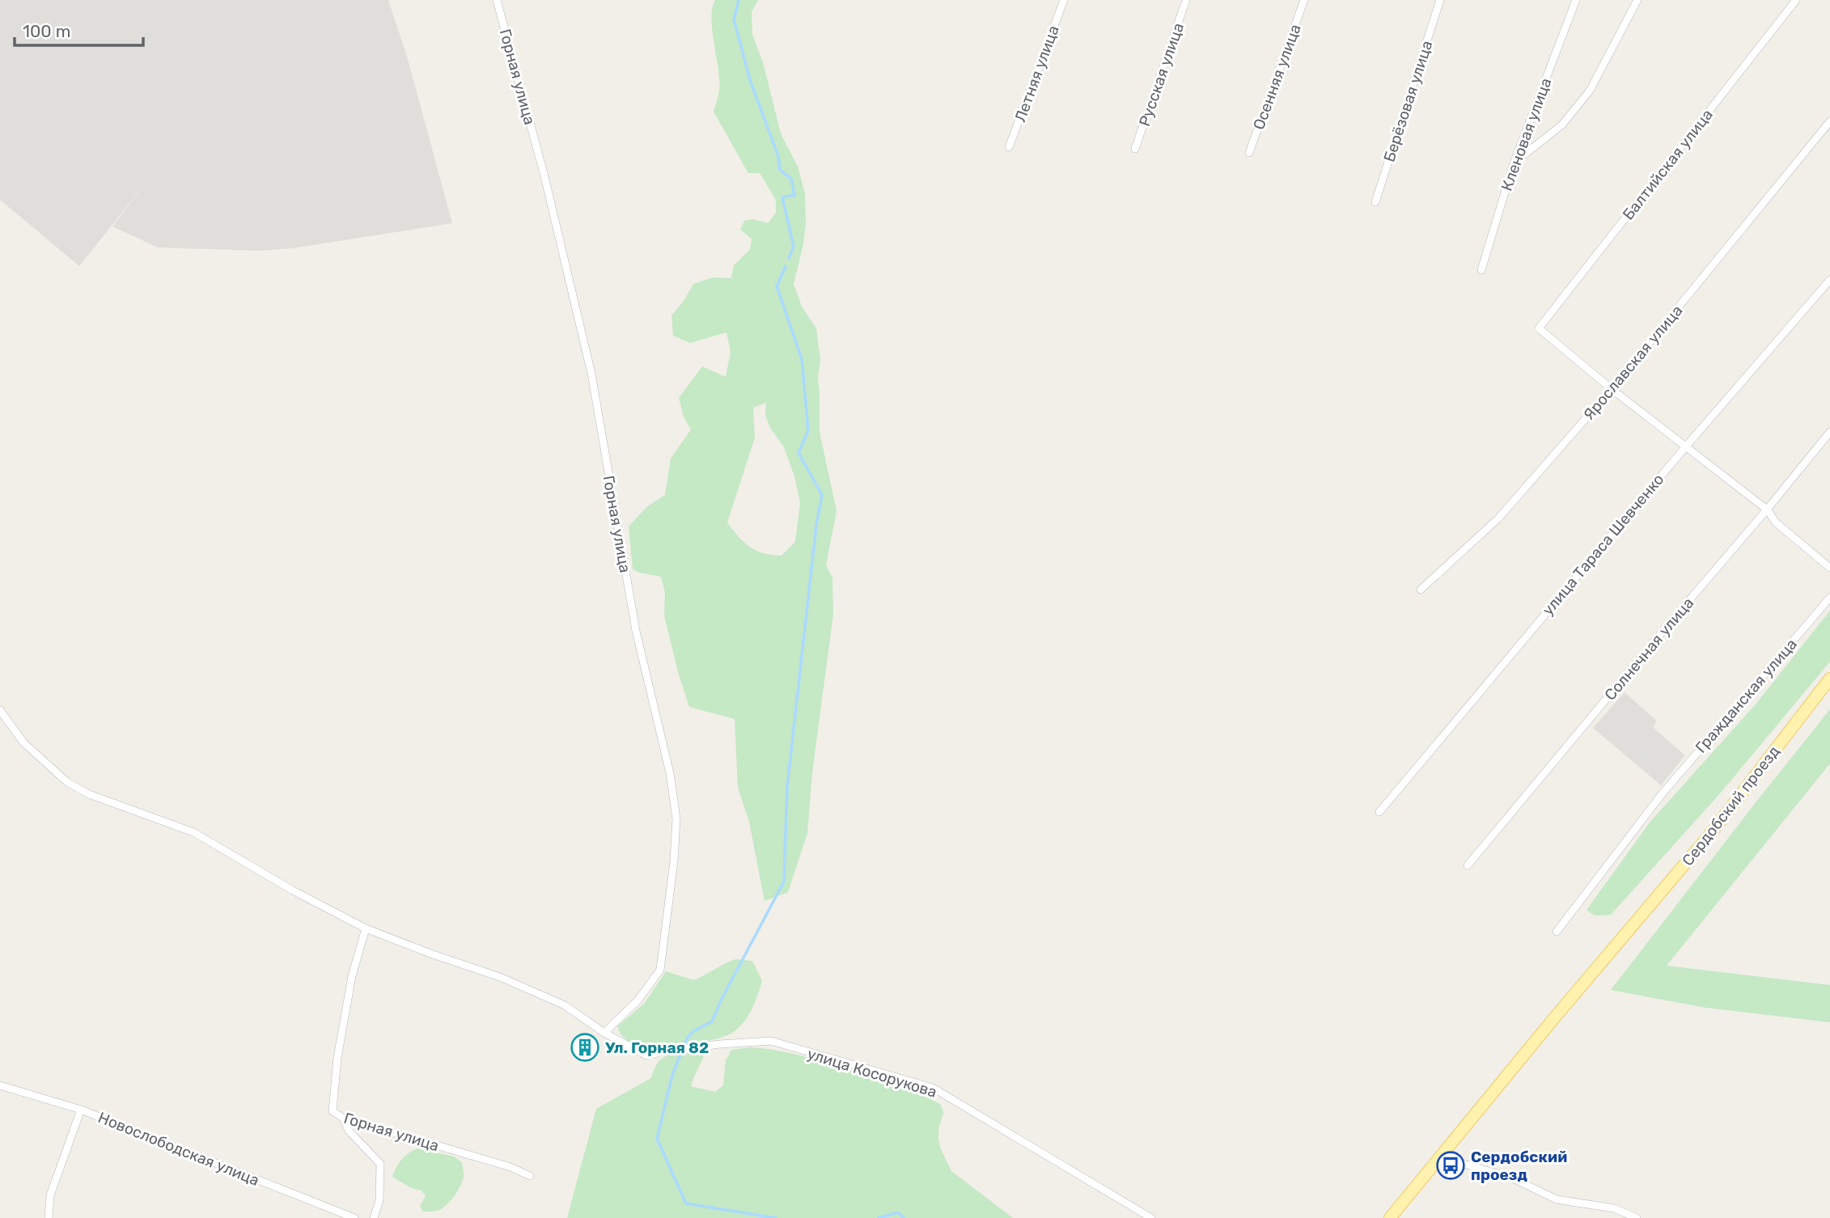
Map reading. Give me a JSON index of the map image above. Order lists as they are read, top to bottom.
{
  "streets": {
    "main road": ["Сердобский проезд"],
    "street": [
      "Летняя улица",
      "Русская улица",
      "Горная улица",
      "Осенняя улица",
      "Берёзовая улица",
      "Кленовая улица",
      "Балтийская улица",
      "Ярославская улица",
      "улица Тараса Шевченко",
      "Солнечная улица",
      "Гражданская улица",
      "улица Косорукова",
      "Новослободская улица"
    ]
  },
  "crossings": [
    ["Горная улица", "улица Косорукова"],
    ["Балтийская улица", "Ярославская улица"]
  ],
  "places": {
    "building": ["Ул. Горная 82"],
    "bus stop": ["Сердобский проезд"]
  },
  "scale_bar": "100 m"
}
